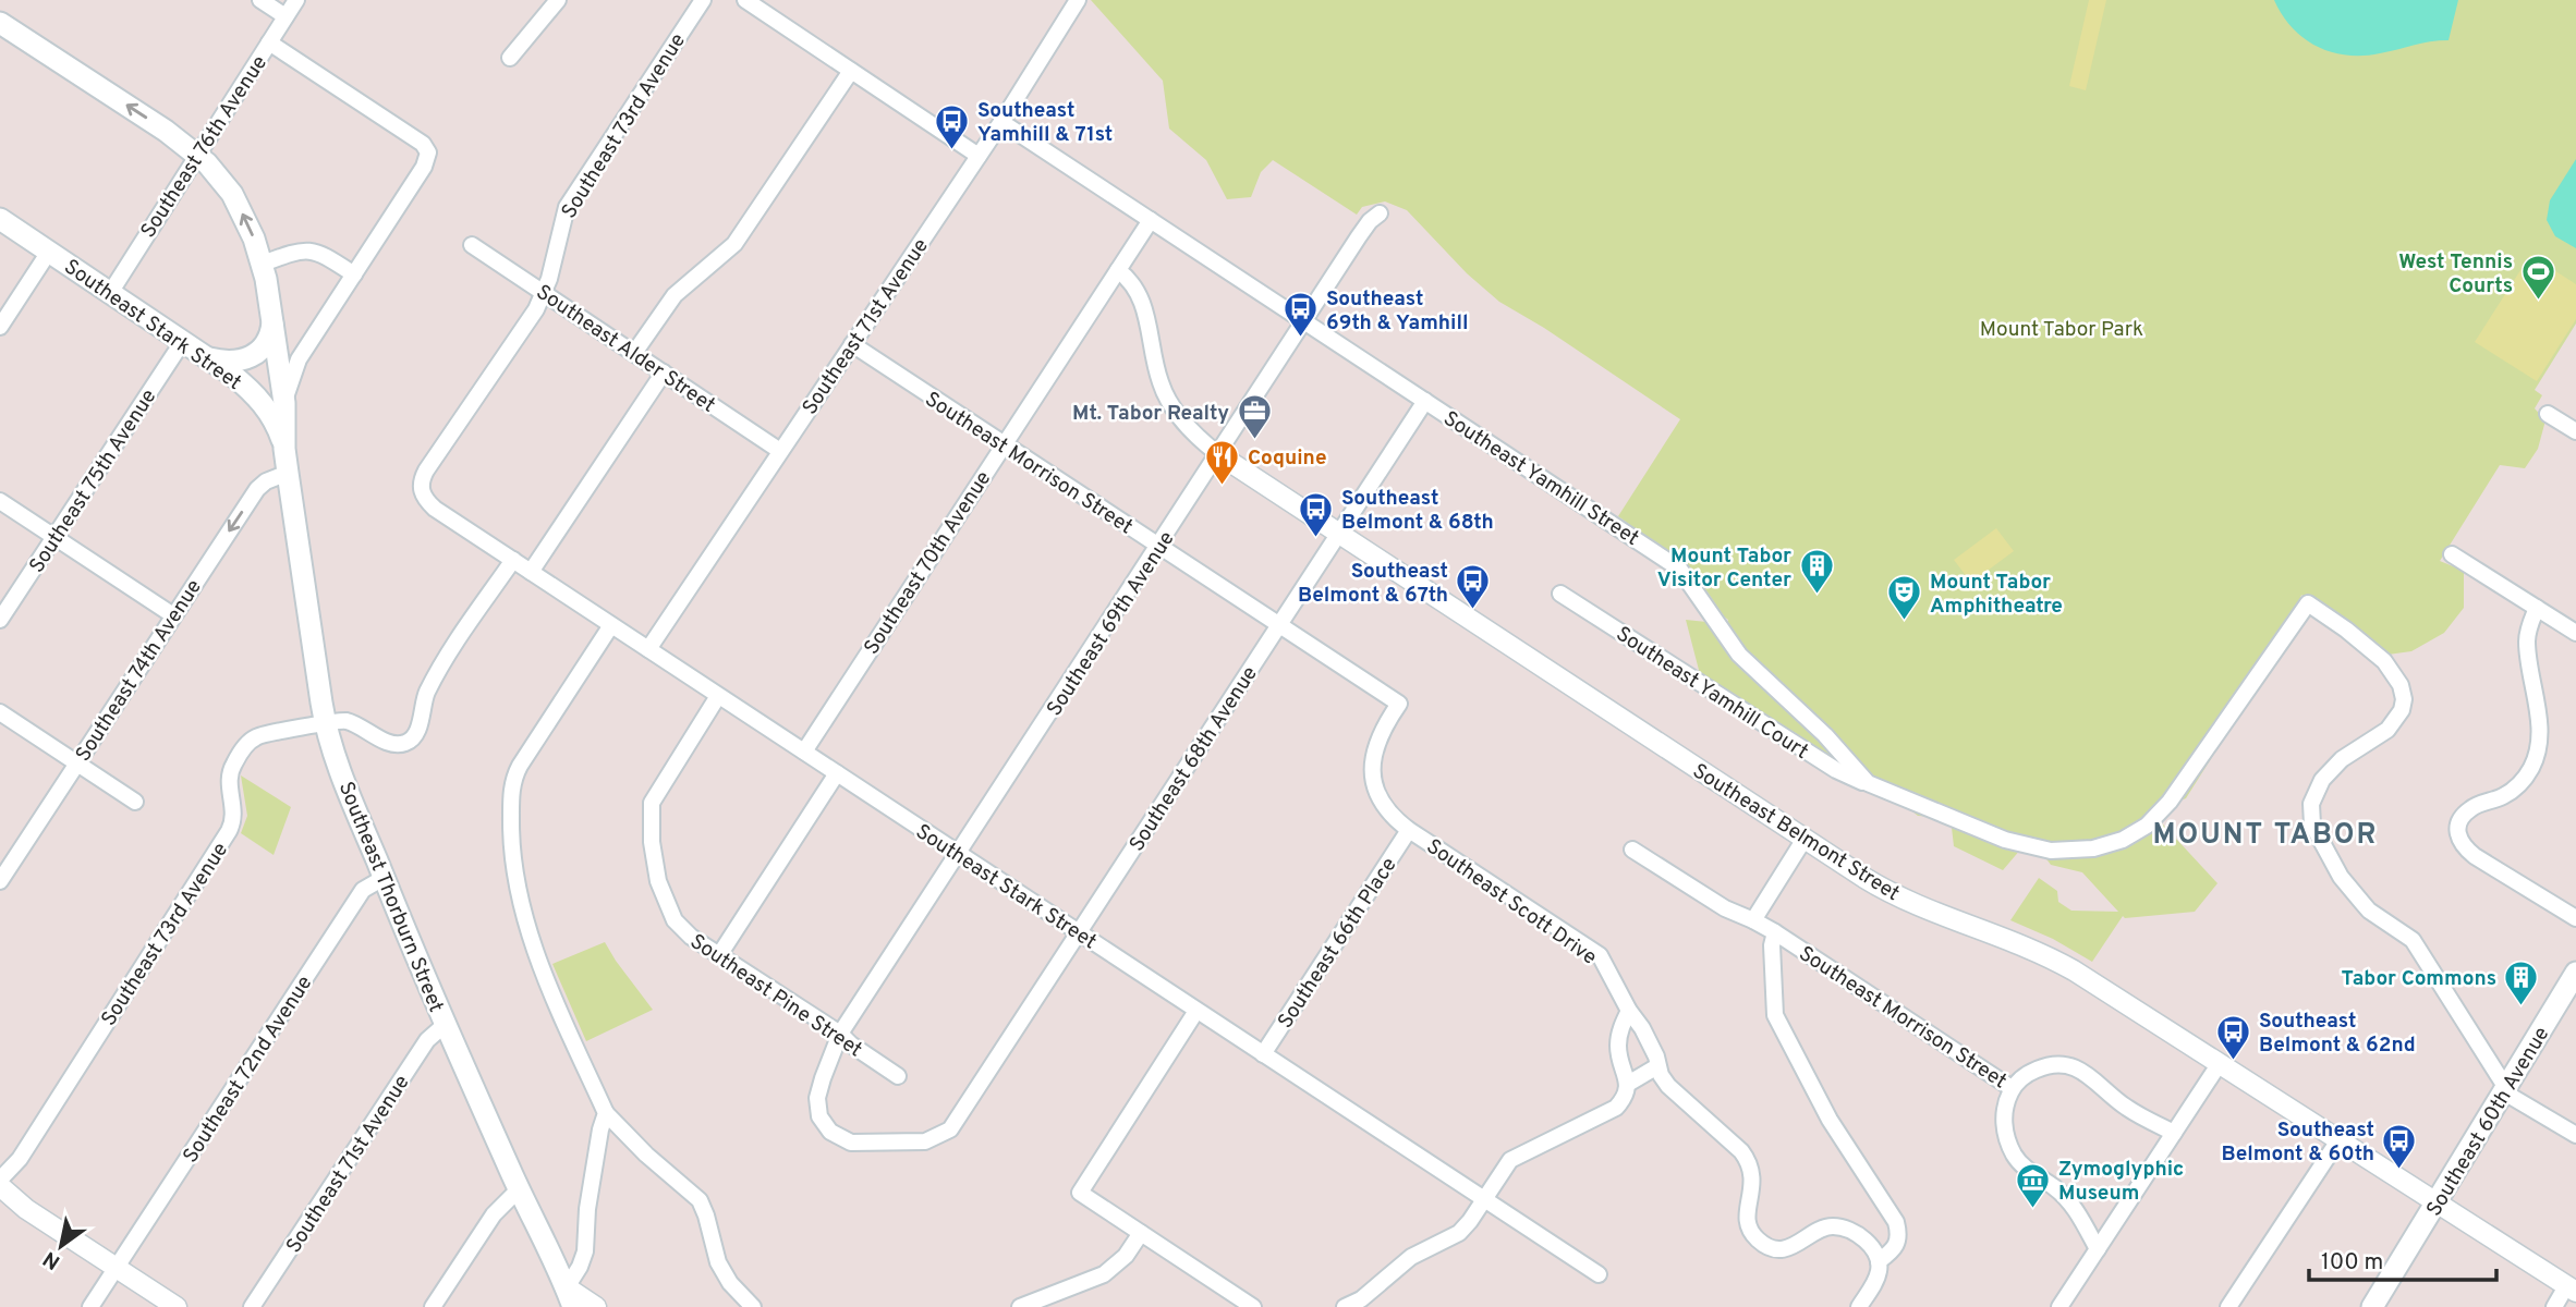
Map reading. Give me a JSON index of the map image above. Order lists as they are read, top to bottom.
{
  "streets": {
    "main road": ["Southeast Stark Street", "Southeast Thorburn Street", "Southeast 60th Avenue"],
    "street": [
      "Southeast 73rd Avenue",
      "Southeast 76th Avenue",
      "Southeast 71st Avenue",
      "Southeast Alder Street",
      "Southeast Morrison Street",
      "Southeast Yamhill Street",
      "Southeast 75th Avenue",
      "Southeast 70th Avenue",
      "Southeast 69th Avenue",
      "Southeast 74th Avenue",
      "Southeast Yamhill Court",
      "Southeast 68th Avenue",
      "Southeast Belmont Street",
      "Southeast Scott Drive",
      "Southeast 66th Place",
      "Southeast Pine Street",
      "Southeast 72nd Avenue"
    ]
  },
  "crossings": [
    ["Southeast 73rd Avenue", "Southeast Stark Street"],
    ["Southeast 73rd Avenue", "Southeast Alder Street"],
    ["Southeast 73rd Avenue", "Southeast Thorburn Street"],
    ["Southeast 76th Avenue", "Southeast Stark Street"],
    ["Southeast Stark Street", "Southeast 71st Avenue"],
    ["Southeast Stark Street", "Southeast 75th Avenue"],
    ["Southeast Stark Street", "Southeast 70th Avenue"],
    ["Southeast Stark Street", "Southeast 69th Avenue"],
    ["Southeast Stark Street", "Southeast 68th Avenue"],
    ["Southeast Stark Street", "Southeast Thorburn Street"],
    ["Southeast Stark Street", "Southeast 66th Place"],
    ["Southeast Stark Street", "Southeast Pine Street"],
    ["Southeast 71st Avenue", "Southeast Alder Street"],
    ["Southeast 71st Avenue", "Southeast Morrison Street"],
    ["Southeast 71st Avenue", "Southeast Yamhill Street"],
    ["Southeast 71st Avenue", "Southeast Thorburn Street"],
    ["Southeast Morrison Street", "Southeast 70th Avenue"],
    ["Southeast Morrison Street", "Southeast 69th Avenue"],
    ["Southeast Morrison Street", "Southeast 68th Avenue"],
    ["Southeast Morrison Street", "Southeast Scott Drive"],
    ["Southeast Yamhill Street", "Southeast 70th Avenue"],
    ["Southeast Yamhill Street", "Southeast 69th Avenue"],
    ["Southeast Yamhill Street", "Southeast Yamhill Court"],
    ["Southeast Yamhill Street", "Southeast 68th Avenue"],
    ["Southeast Yamhill Street", "Southeast 60th Avenue"],
    ["Southeast 70th Avenue", "Southeast Belmont Street"],
    ["Southeast 69th Avenue", "Southeast 68th Avenue"],
    ["Southeast 69th Avenue", "Southeast Belmont Street"],
    ["Southeast 69th Avenue", "Southeast Pine Street"],
    ["Southeast 74th Avenue", "Southeast Thorburn Street"],
    ["Southeast 68th Avenue", "Southeast Belmont Street"],
    ["Southeast Belmont Street", "Southeast 60th Avenue"],
    ["Southeast Thorburn Street", "Southeast 72nd Avenue"],
    ["Southeast Scott Drive", "Southeast 66th Place"]
  ],
  "one_way": ["Southeast 74th Avenue"],
  "districts": ["MOUNT TABOR"],
  "parks": ["Mount Tabor Park"],
  "places": {
    "bus stop": [
      "Southeast Yamhill & 71st",
      "Southeast 69th & Yamhill",
      "Southeast Belmont & 68th",
      "Southeast Belmont & 67th",
      "Southeast Belmont & 62nd",
      "Southeast Belmont & 60th"
    ],
    "sports": ["West Tennis Courts"],
    "office": ["Mt. Tabor Realty"],
    "restaurant": ["Coquine"],
    "building": ["Mount Tabor Visitor Center", "Tabor Commons"],
    "theatre": ["Mount Tabor Amphitheatre"],
    "museum": ["Zymoglyphic Museum"]
  },
  "scale_bar": "100 m",
  "north": "bottom left"
}
